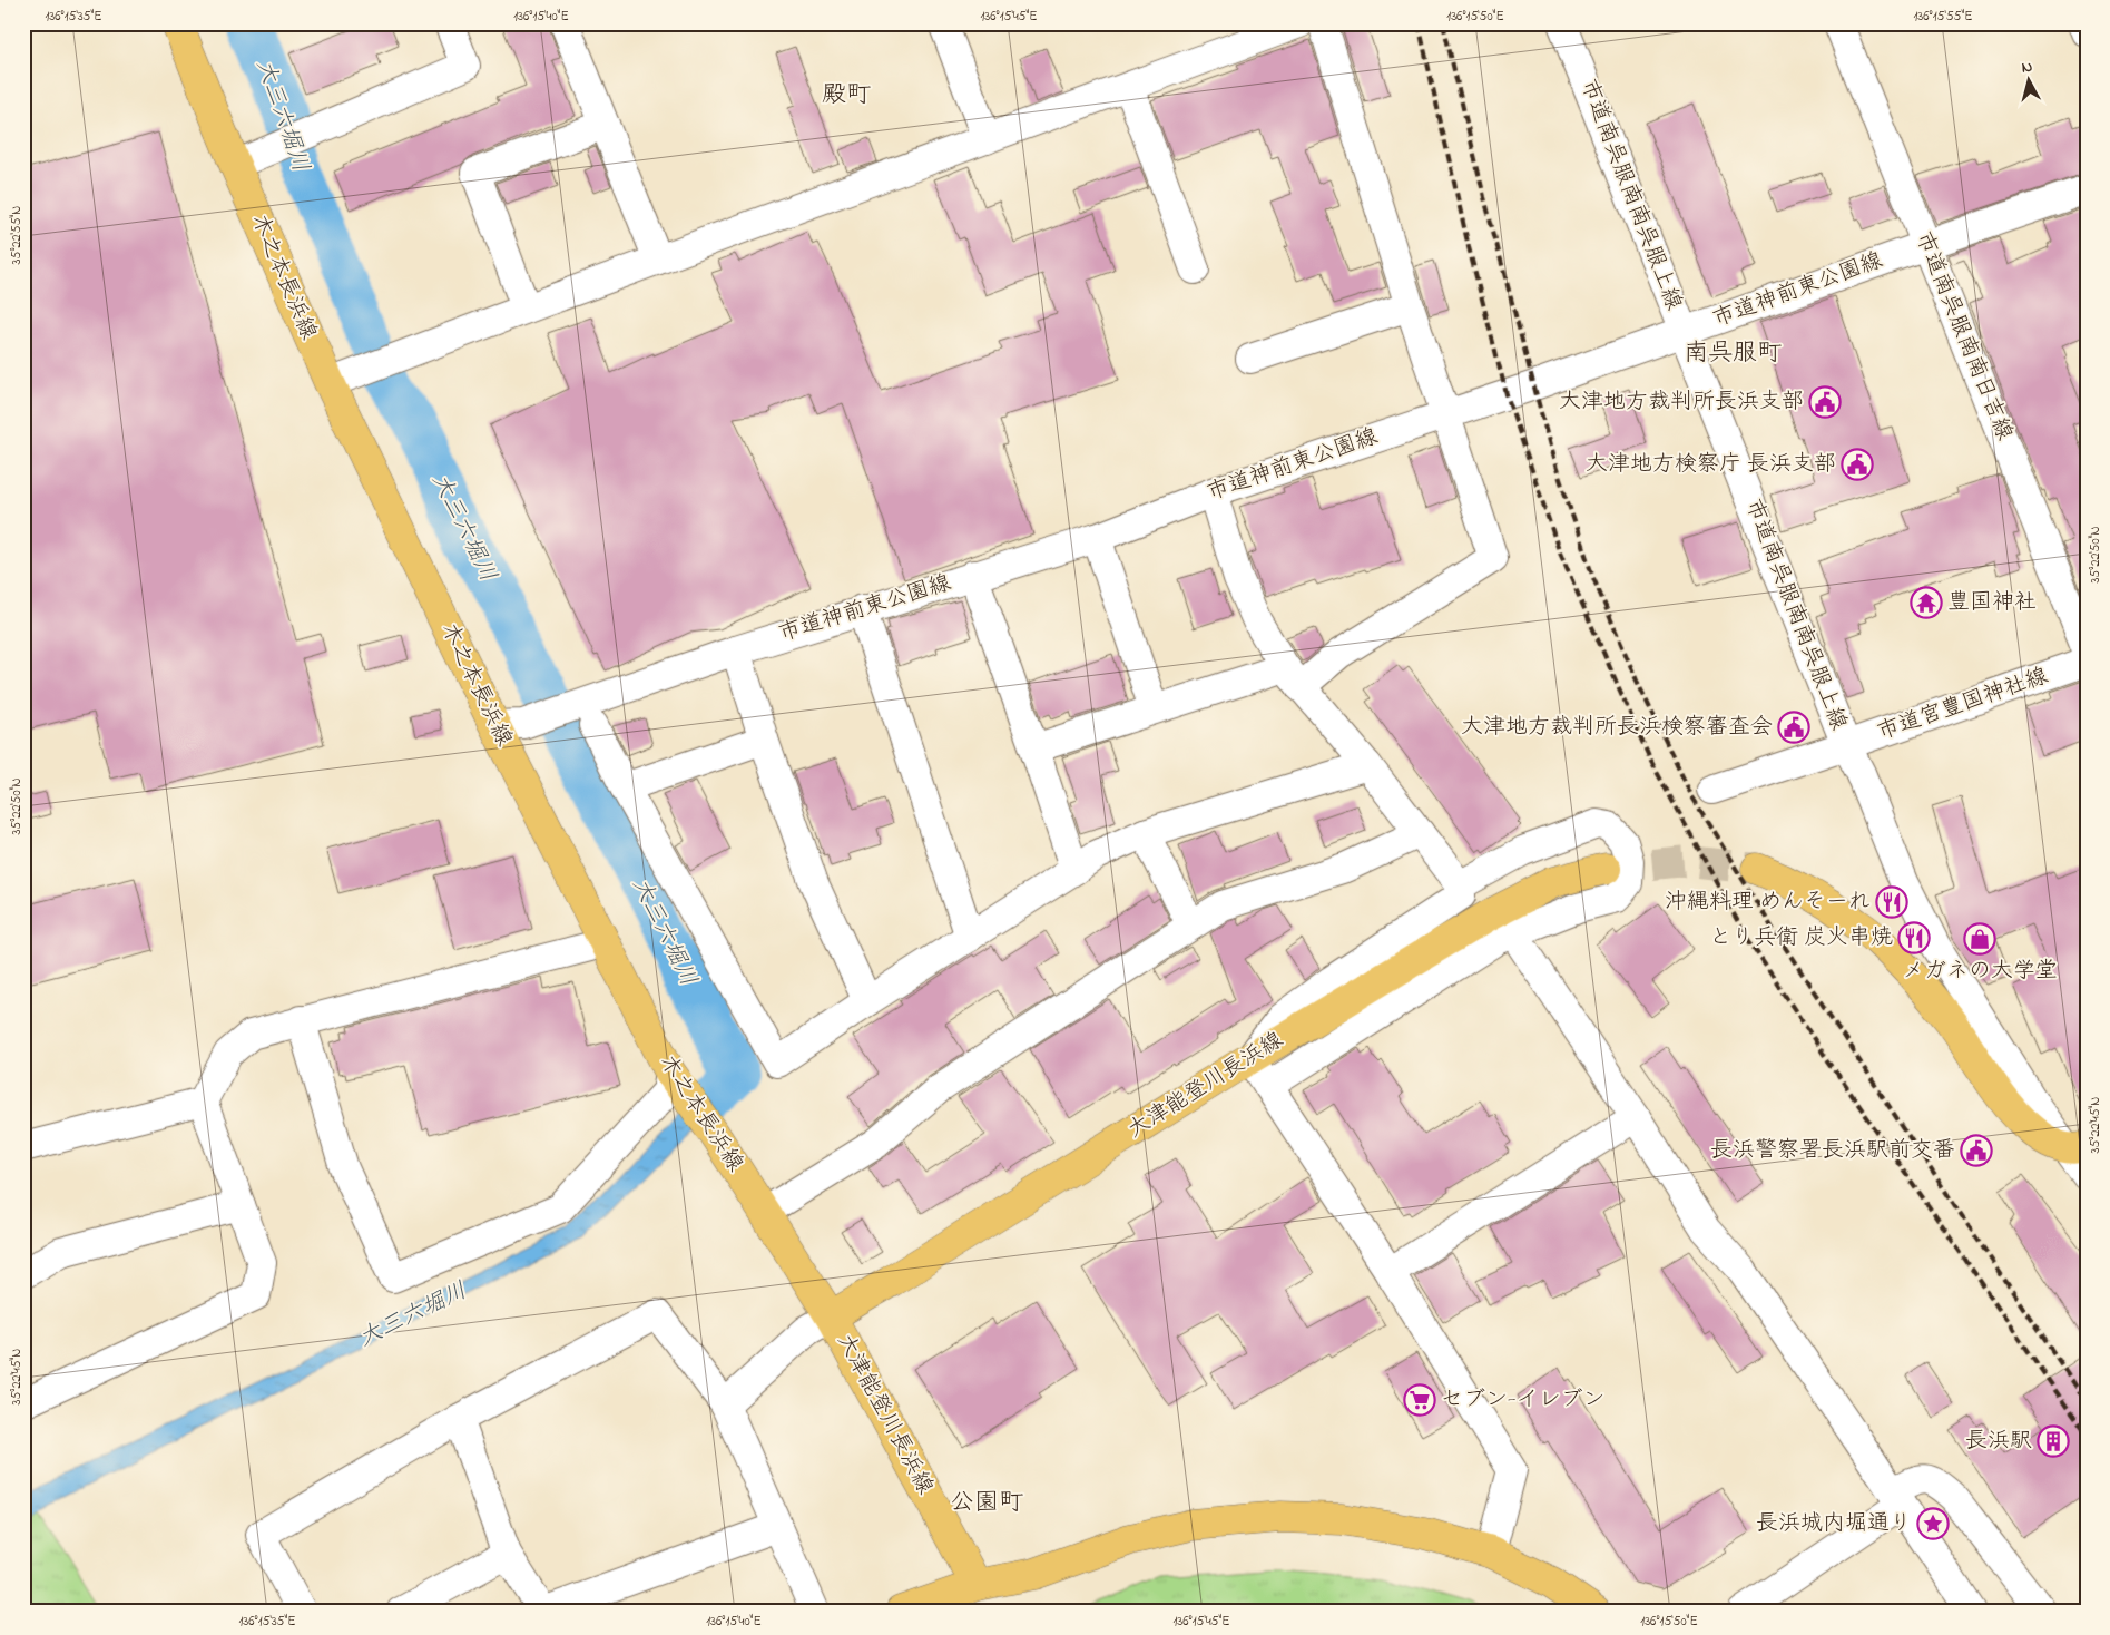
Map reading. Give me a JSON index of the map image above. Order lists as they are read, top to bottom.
{
  "streets": {
    "main road": ["木之本長浜線", "大津能登川長浜線"],
    "street": [
      "市道南呉服南南呉服上線",
      "市道神前東公園線",
      "市道南呉服南南日吉線",
      "市道宮豊国神社線"
    ]
  },
  "crossings": [
    ["市道南呉服南南呉服上線", "市道神前東公園線"],
    ["市道南呉服南南呉服上線", "市道宮豊国神社線"],
    ["木之本長浜線", "市道神前東公園線"],
    ["木之本長浜線", "大津能登川長浜線"],
    ["市道神前東公園線", "市道南呉服南南日吉線"]
  ],
  "districts": ["殿町", "南呉服町", "公園町"],
  "water": ["大三六堀川"],
  "places": {
    "public building": [
      "大津地方裁判所長浜支部",
      "大津地方検察庁 長浜支部",
      "大津地方裁判所長浜検察審査会",
      "長浜警察署長浜駅前交番"
    ],
    "temple": ["豊国神社"],
    "restaurant": ["沖縄料理 めんそーれ", "とり兵衛 炭火串焼"],
    "shop": ["メガネの大学堂"],
    "supermarket": ["セブン-イレブン"],
    "building": ["長浜駅"],
    "place": ["長浜城内堀通り"]
  },
  "north": "top",
  "coordinates": [
    "136°15'35\"E",
    "136°15'40\"E",
    "136°15'45\"E",
    "136°15'50\"E",
    "136°15'55\"E",
    "35°22'55\"N",
    "35°22'50\"N",
    "35°22'45\"N"
  ]
}
